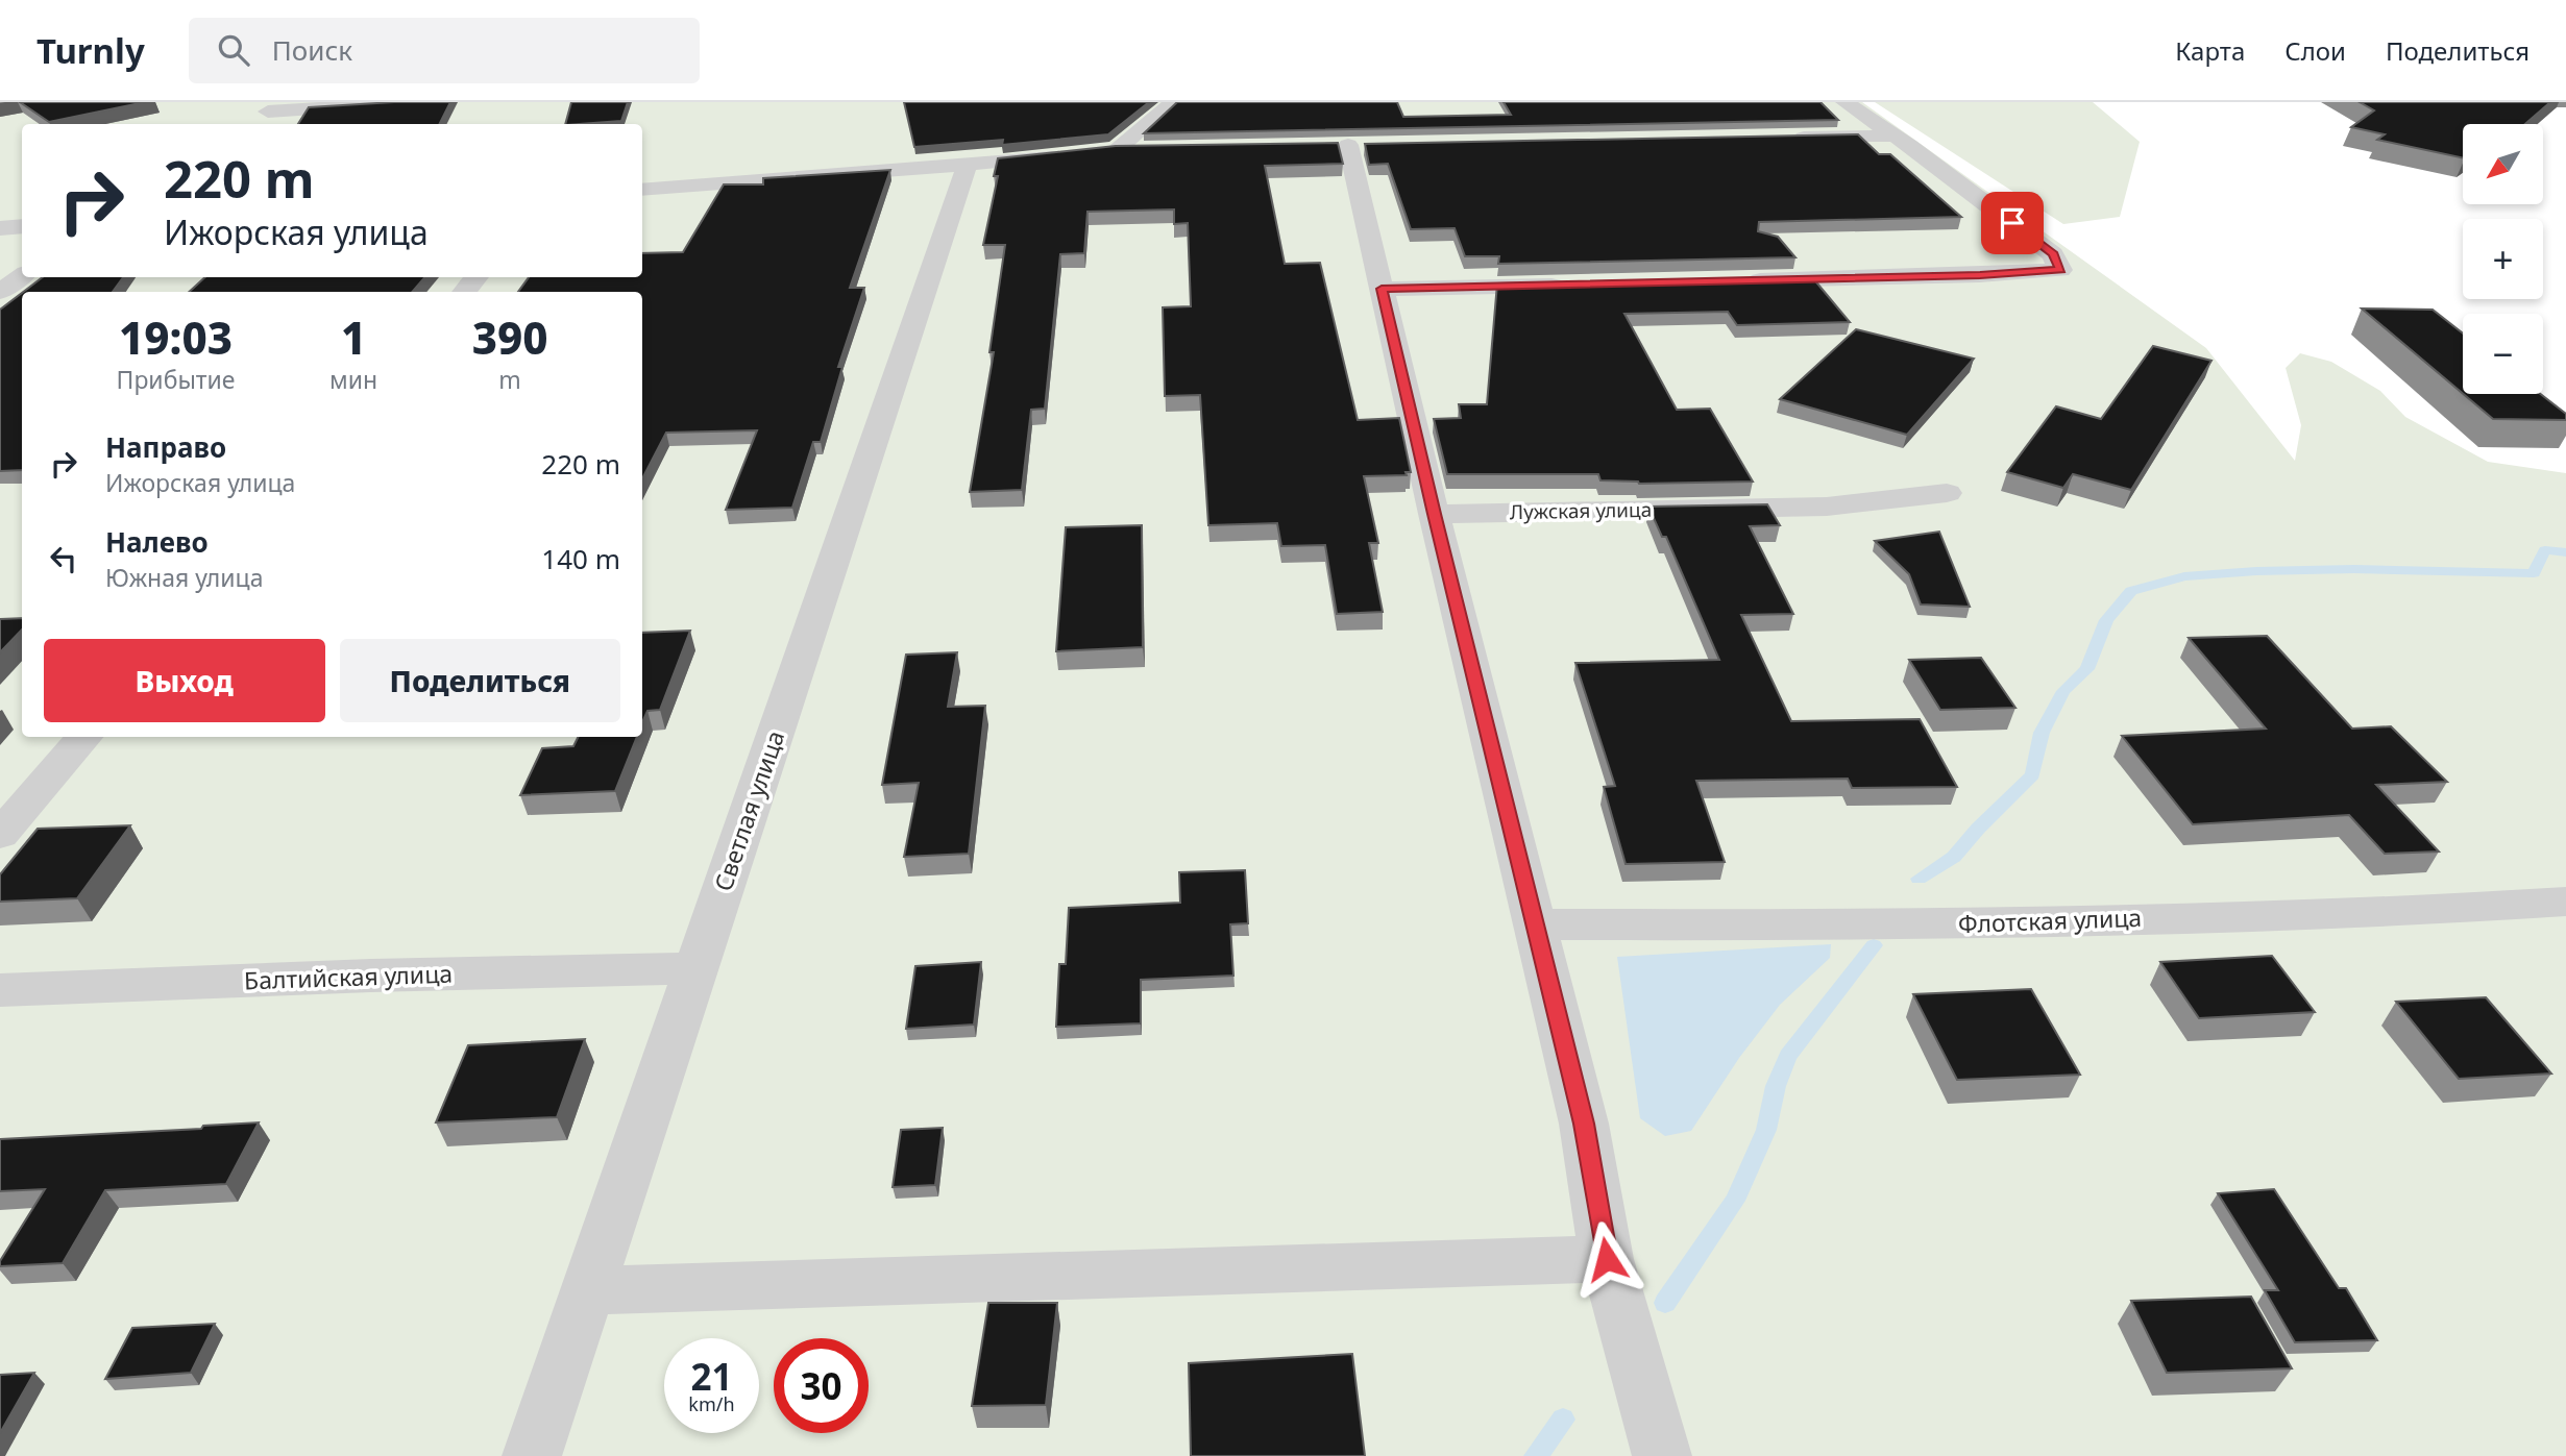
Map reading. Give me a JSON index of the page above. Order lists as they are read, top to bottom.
{
  "streets": {
    "street": [
      "Лужская улица",
      "Светлая улица",
      "Флотская улица",
      "Балтийская улица"
    ]
  },
  "crossings": [
    ["Светлая улица", "Балтийская улица"]
  ],
  "north": "bottom left",
  "page": {
    "header": "Turnly",
    "search": "Поиск",
    "nav": ["Карта", "Слои", "Поделиться"],
    "map_buttons": ["+", "−"],
    "turn": ["220 m", "Ижорская улица"],
    "eta": [
      "19:03",
      "Прибытие",
      "1",
      "мин",
      "390",
      "m"
    ],
    "list": [
      {
        "name": "Направо",
        "note": "Ижорская улица",
        "value": "220 m"
      },
      {
        "name": "Налево",
        "note": "Южная улица",
        "value": "140 m"
      }
    ],
    "buttons": ["Выход", "Поделиться"],
    "speed": "21 km/h",
    "limit": "30"
  }
}
